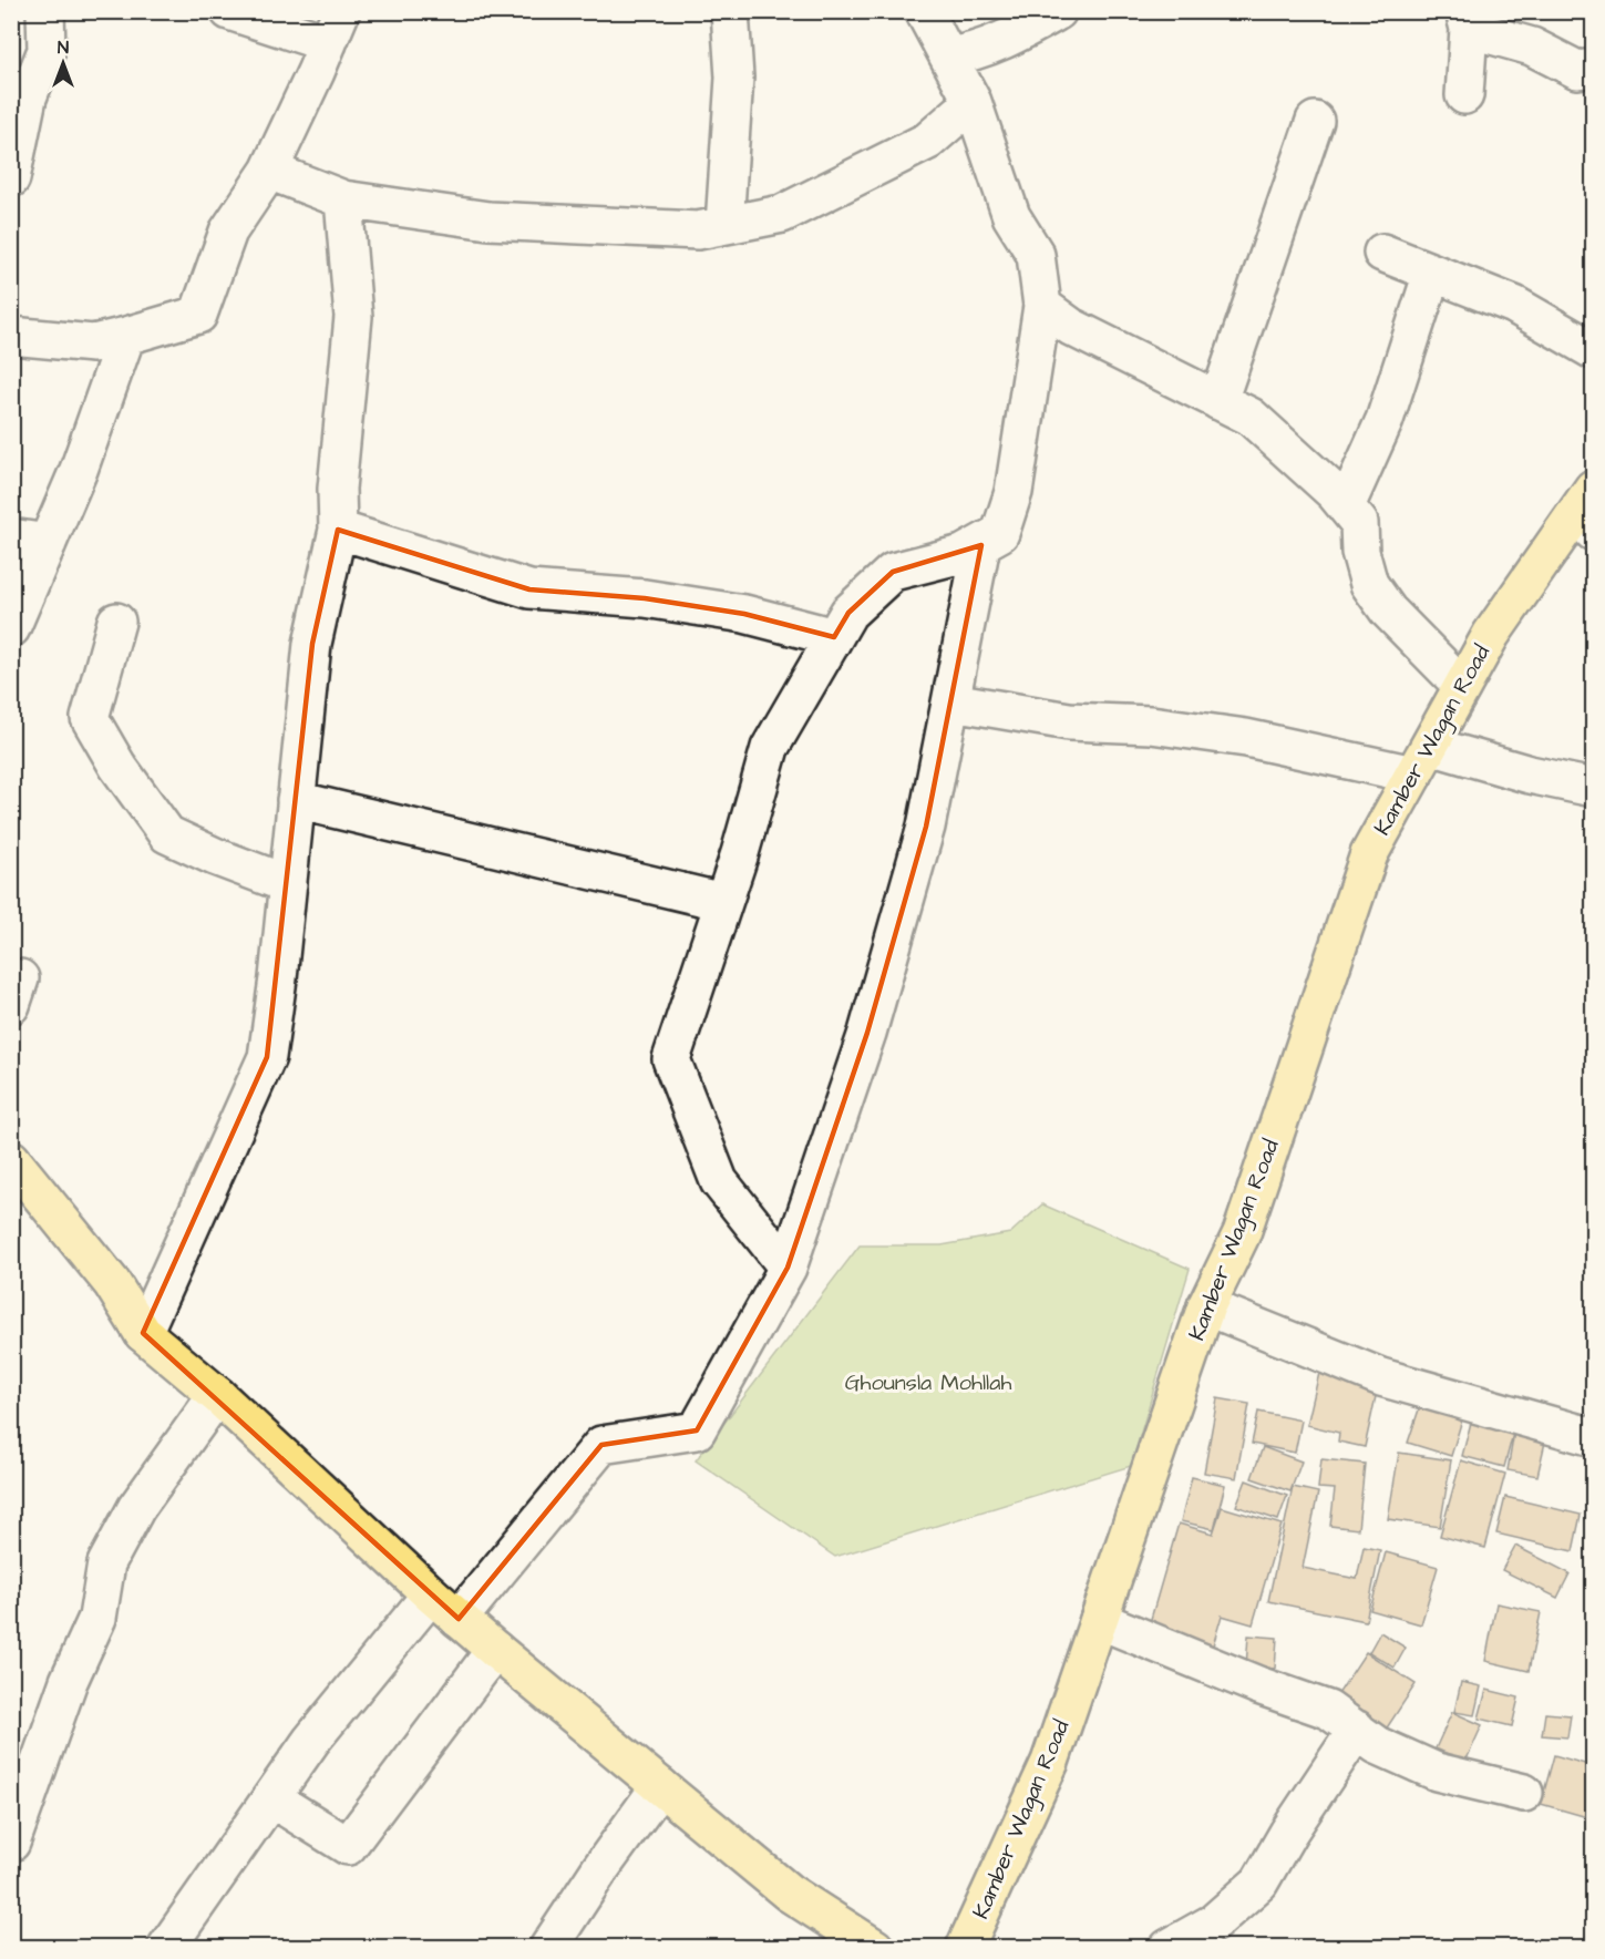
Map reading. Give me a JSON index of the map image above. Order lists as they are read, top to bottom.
{
  "streets": {
    "main road": ["Kamber Wagan Road"]
  },
  "parks": ["Ghounsla Mohllah"],
  "north": "top"
}
